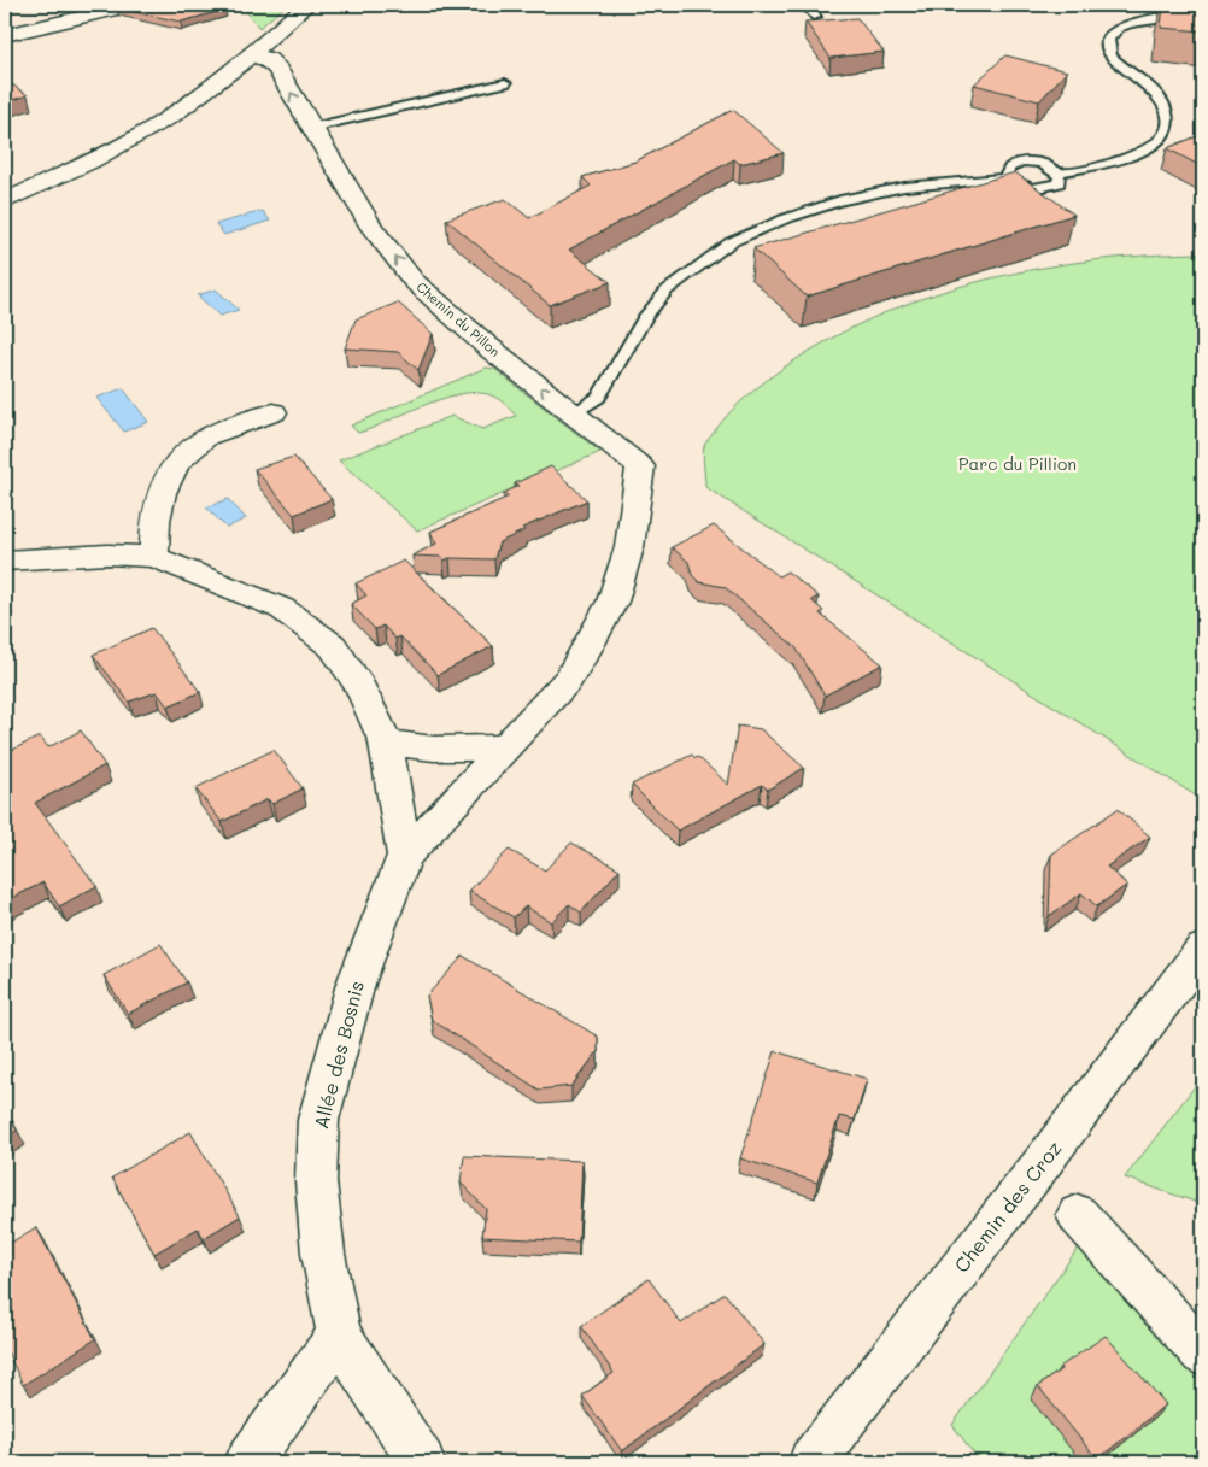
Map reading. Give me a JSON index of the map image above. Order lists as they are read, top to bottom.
{
  "streets": {
    "street": ["Chemin du Pillon", "Allée des Bosnis", "Chemin des Croz"]
  },
  "crossings": [
    ["Chemin du Pillon", "Allée des Bosnis"]
  ],
  "one_way": ["Chemin du Pillon"],
  "parks": ["Parc du Pillion"]
}
